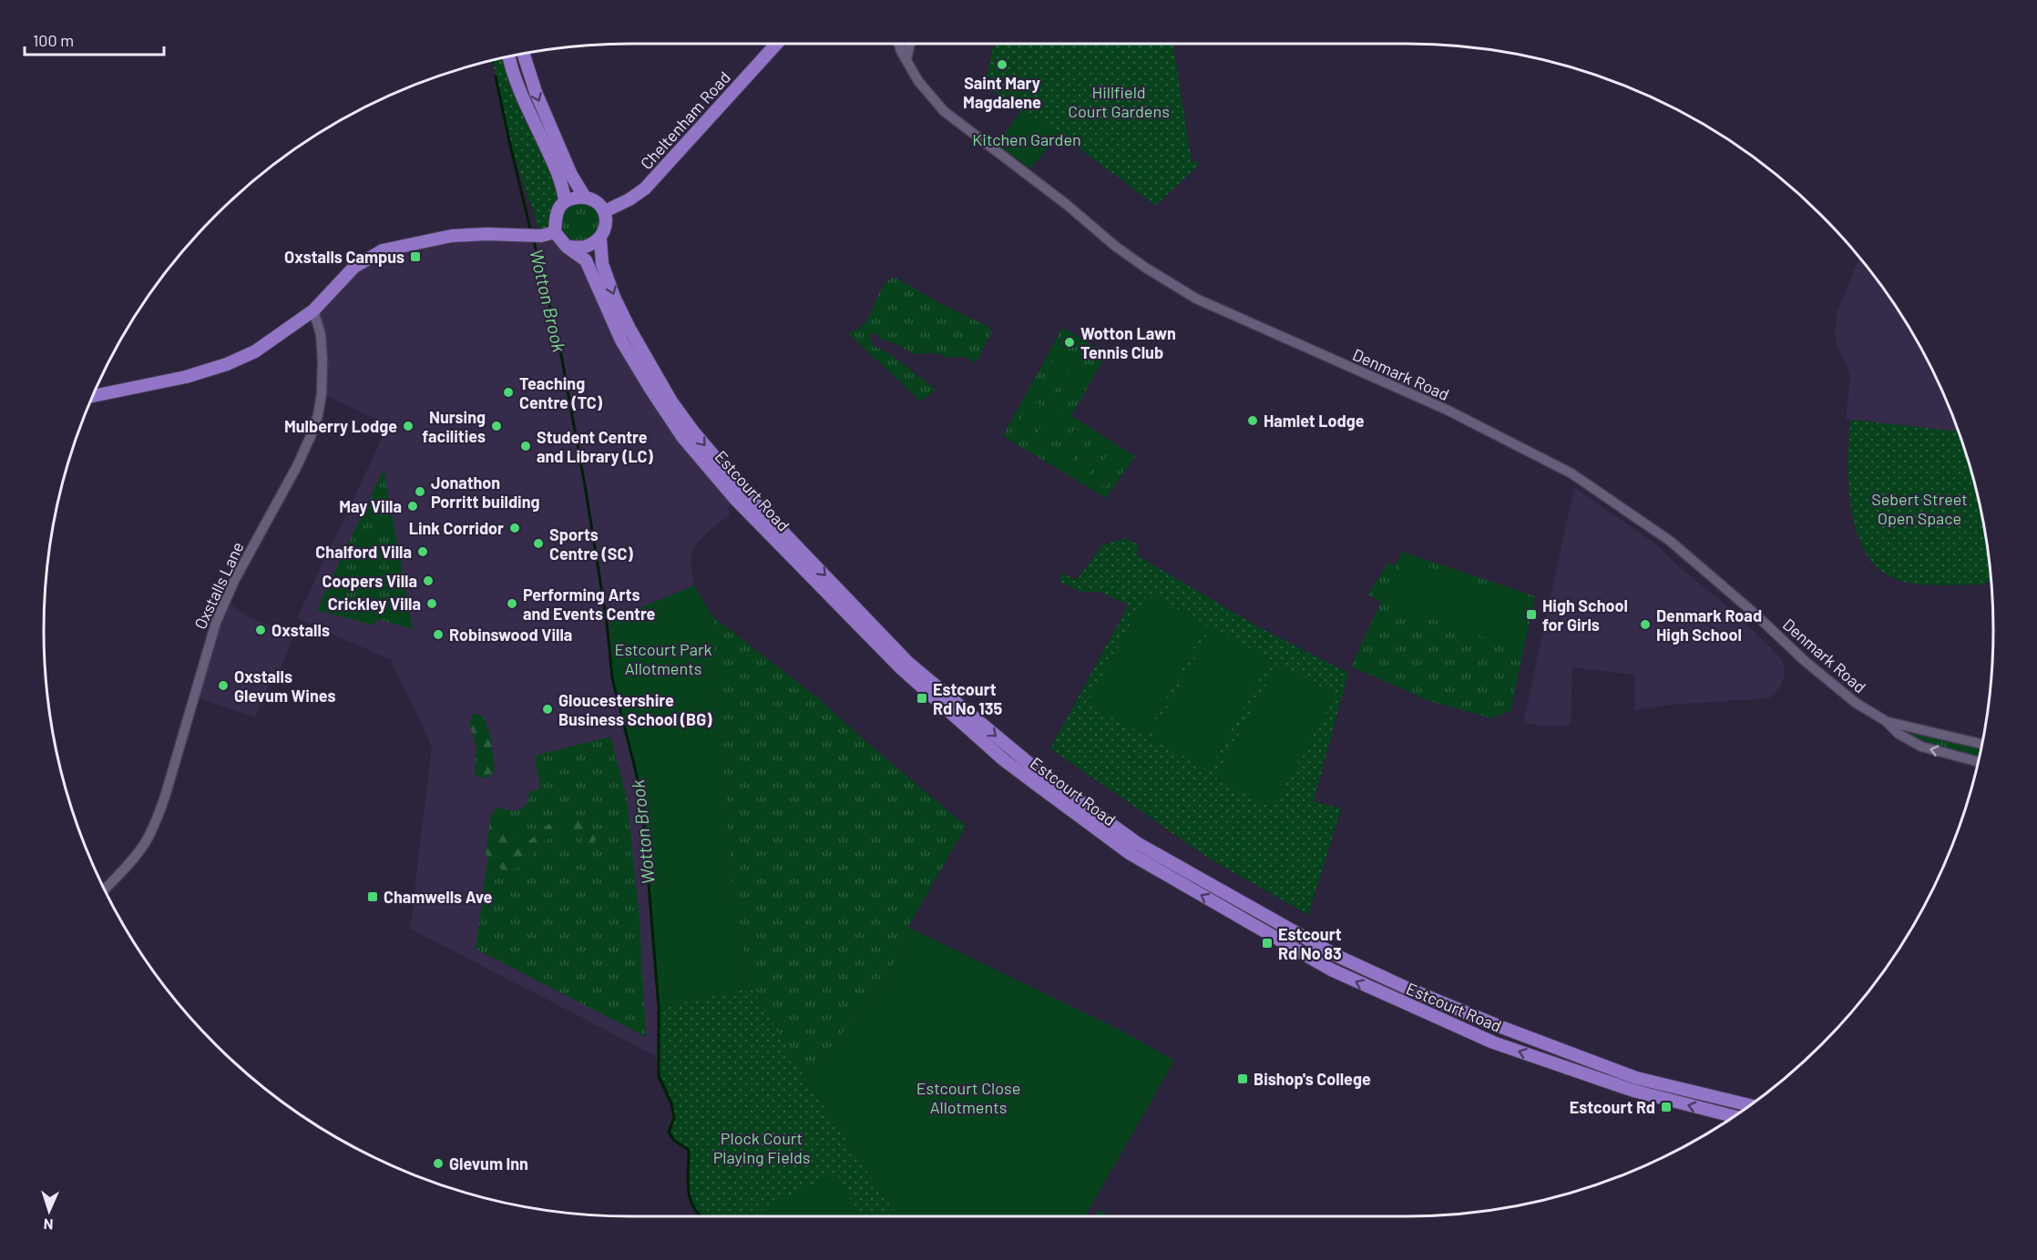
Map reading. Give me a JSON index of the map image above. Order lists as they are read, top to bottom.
{
  "streets": {
    "main road": ["Cheltenham Road", "Estcourt Road"],
    "street": ["Denmark Road", "Oxstalls Lane"]
  },
  "crossings": [
    ["Cheltenham Road", "Estcourt Road"]
  ],
  "water": ["Wotton Brook"],
  "parks": [
    "Hillfield Court Gardens",
    "Kitchen Garden",
    "Sebert Street Open Space",
    "Estcourt Park Allotments",
    "Estcourt Close Allotments",
    "Plock Court Playing Fields"
  ],
  "places": {
    "other": [
      "Saint Mary Magdalene",
      "Wotton Lawn Tennis Club",
      "Teaching Centre (TC)",
      "Hamlet Lodge",
      "Mulberry Lodge",
      "Nursing facilities",
      "Student Centre and Library (LC)",
      "Jonathon Porritt building",
      "May Villa",
      "Link Corridor",
      "Sports Centre (SC)",
      "Chalford Villa",
      "Coopers Villa",
      "Crickley Villa",
      "Performing Arts and Events Centre",
      "Denmark Road High School",
      "Oxstalls",
      "Robinswood Villa",
      "Oxstalls Glevum Wines",
      "Gloucestershire Business School (BG)",
      "Glevum Inn"
    ],
    "transit": [
      "Oxstalls Campus",
      "High School for Girls",
      "Estcourt Rd No 135",
      "Chamwells Ave",
      "Estcourt Rd No 83",
      "Bishop's College",
      "Estcourt Rd"
    ]
  },
  "scale_bar": "100 m",
  "north": "bottom"
}
